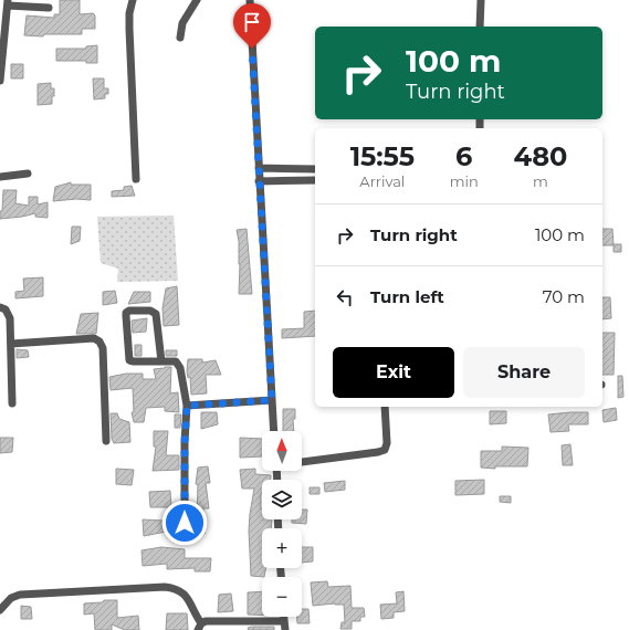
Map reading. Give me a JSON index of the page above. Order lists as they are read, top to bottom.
{
  "north": "top",
  "page": {
    "turn": ["100 m", "Turn right"],
    "eta": [
      "15:55",
      "Arrival",
      "6",
      "min",
      "480",
      "m"
    ],
    "list": [
      {
        "name": "Turn right",
        "value": "100 m"
      },
      {
        "name": "Turn left",
        "value": "70 m"
      }
    ],
    "buttons": ["Exit", "Share"],
    "map_buttons": ["+", "−"]
  }
}
